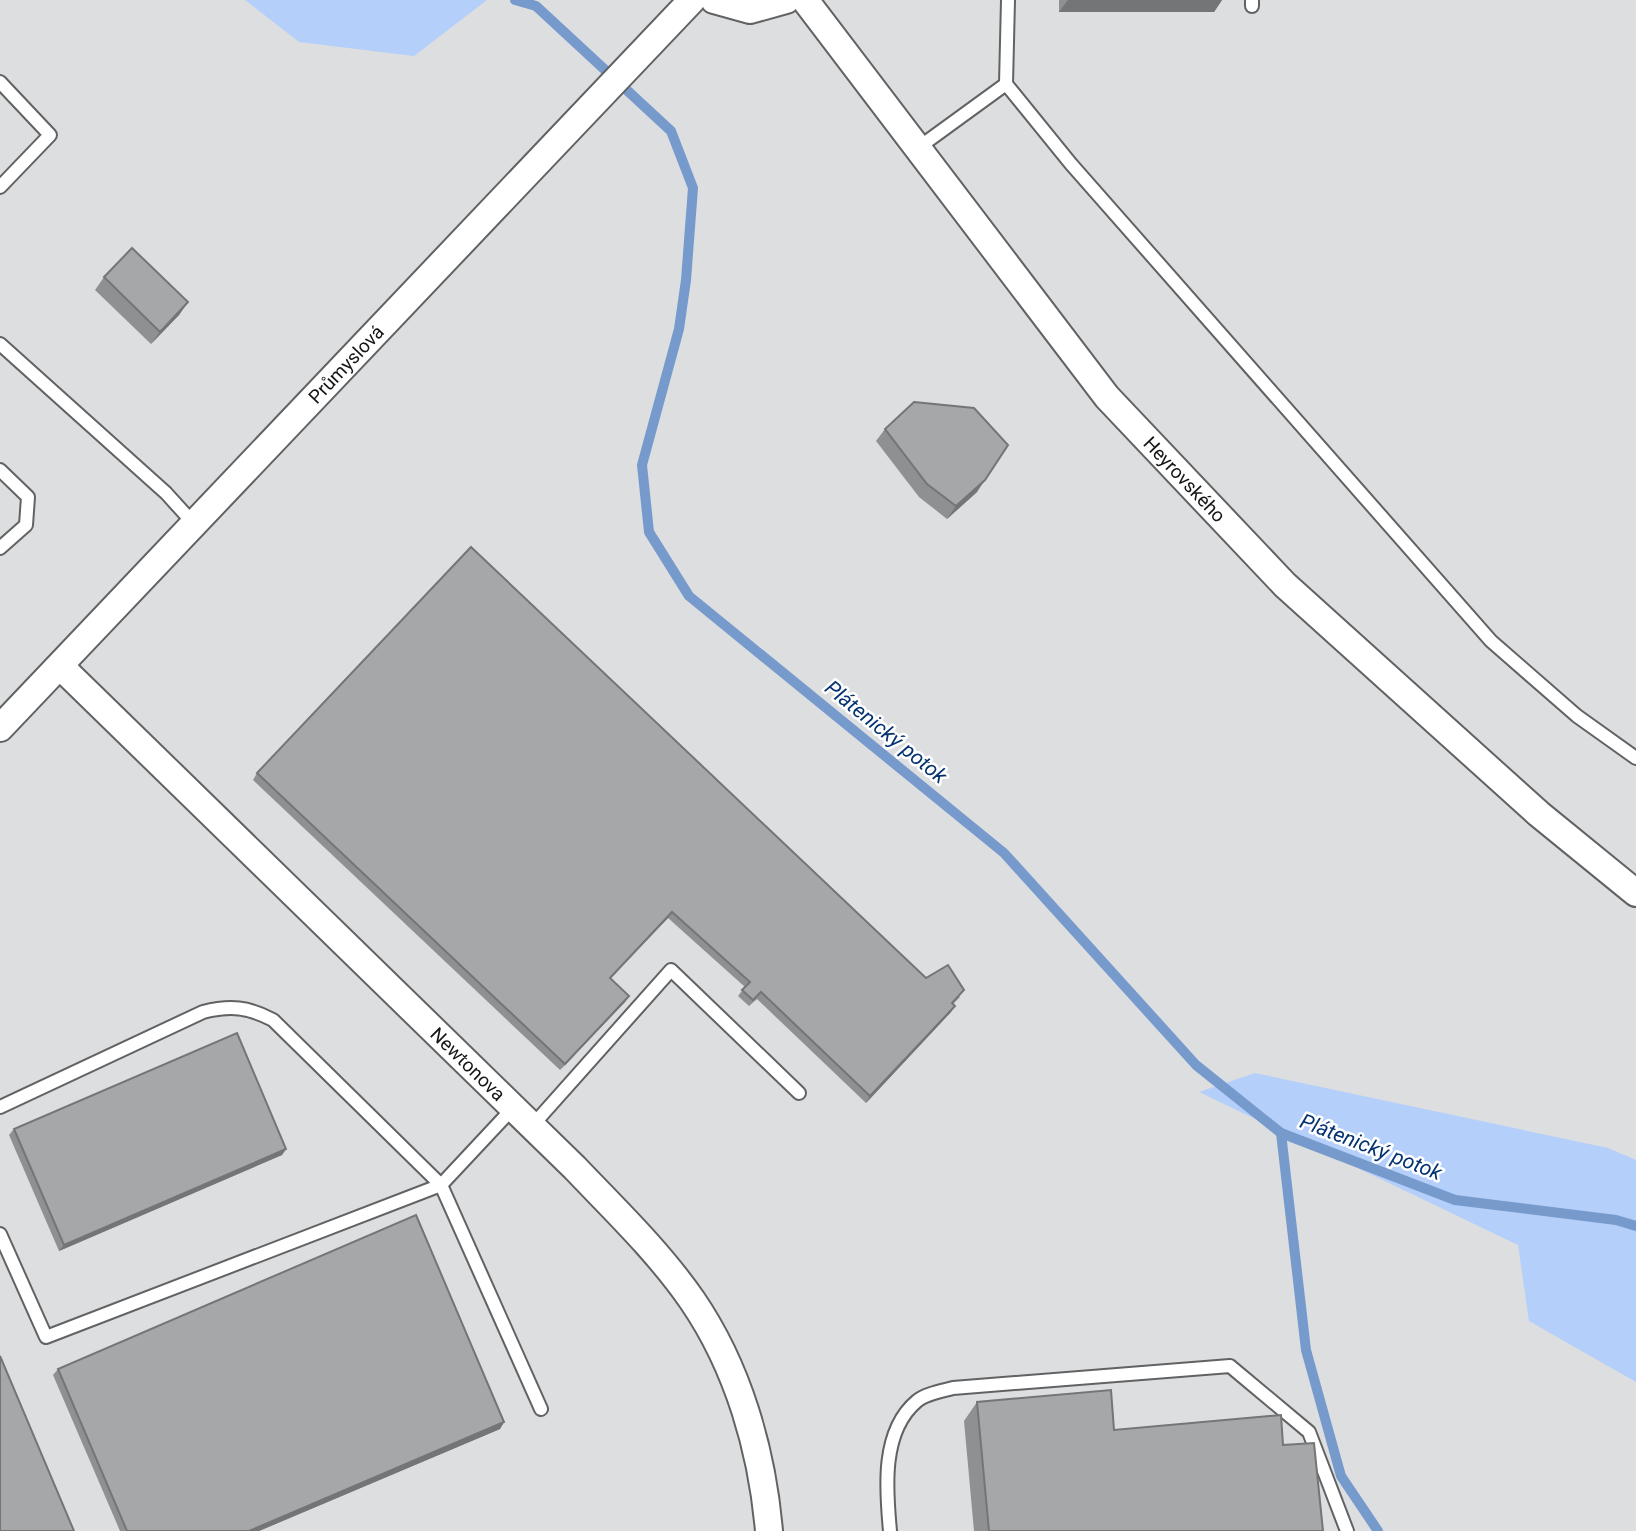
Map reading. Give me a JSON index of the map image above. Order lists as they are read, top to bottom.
{
  "streets": {
    "street": ["Průmyslová", "Heyrovského", "Newtonova"]
  },
  "crossings": [
    ["Průmyslová", "Newtonova"]
  ],
  "water": ["Plátenický potok"]
}
